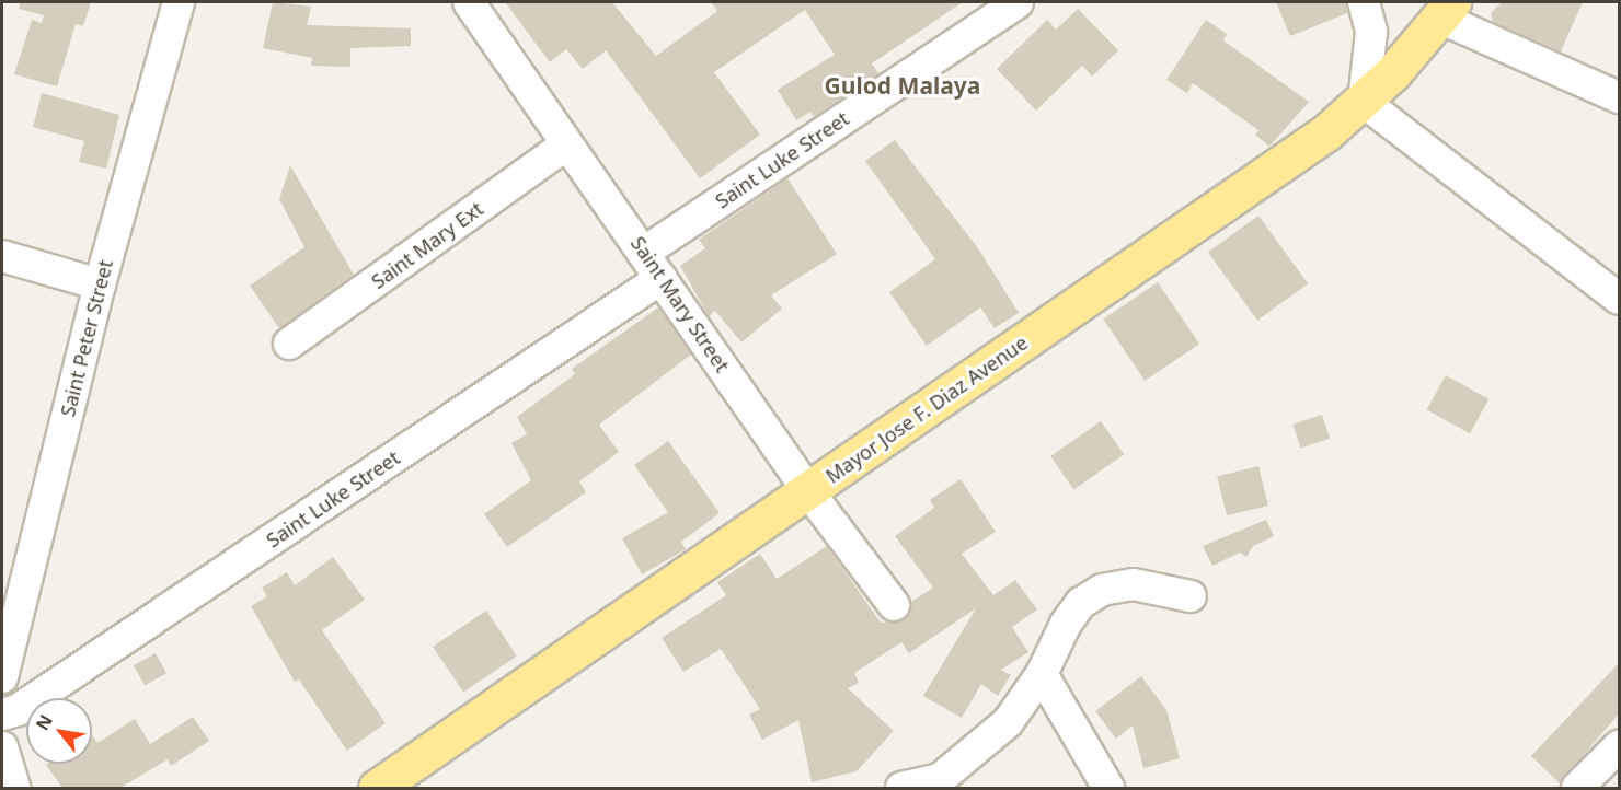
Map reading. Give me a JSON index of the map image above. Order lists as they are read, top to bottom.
{
  "streets": {
    "main road": ["Mayor Jose F. Diaz Avenue"],
    "street": [
      "Saint Luke Street",
      "Saint Mary Ext",
      "Saint Mary Street",
      "Saint Peter Street"
    ]
  },
  "crossings": [
    ["Saint Luke Street", "Saint Mary Street"],
    ["Saint Mary Ext", "Saint Mary Street"],
    ["Saint Mary Street", "Mayor Jose F. Diaz Avenue"]
  ],
  "districts": ["Gulod Malaya"],
  "north": "top left"
}
